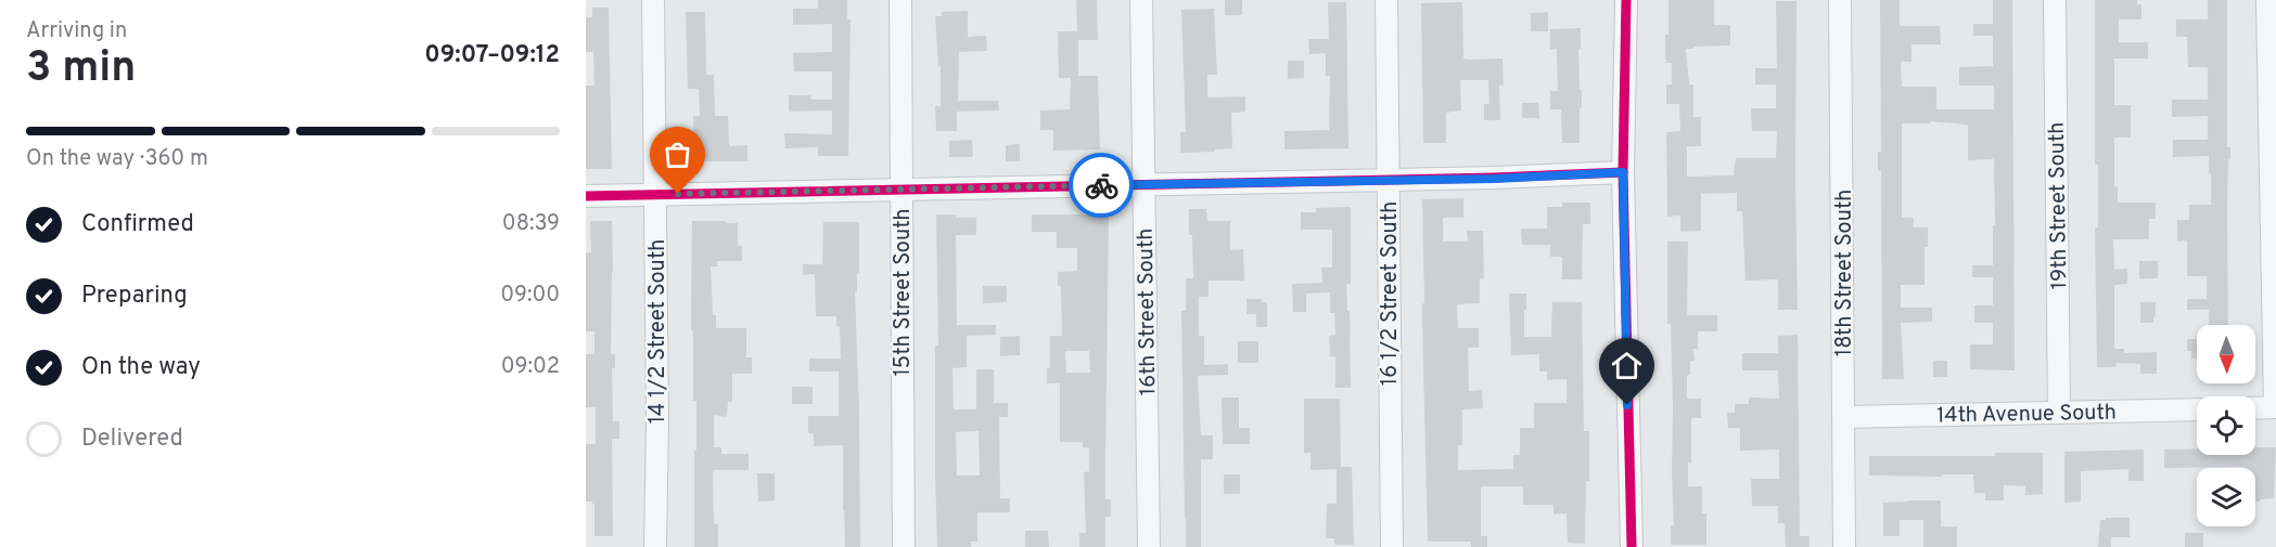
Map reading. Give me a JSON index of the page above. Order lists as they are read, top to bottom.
{
  "streets": {
    "street": [
      "19th Street South",
      "18th Street South",
      "15th Street South",
      "16 1/2 Street South",
      "16th Street South",
      "14 1/2 Street South",
      "14th Avenue South"
    ]
  },
  "crossings": [
    ["19th Street South", "14th Avenue South"],
    ["18th Street South", "14th Avenue South"]
  ],
  "north": "bottom",
  "page": {
    "heading": ["3 min", "Arriving in", "09:07–09:12"],
    "bar": "On the way · 360 m",
    "list": [
      ["Confirmed", "08:39"],
      ["Preparing", "09:00"],
      ["On the way", "09:02"],
      "Delivered"
    ]
  }
}
